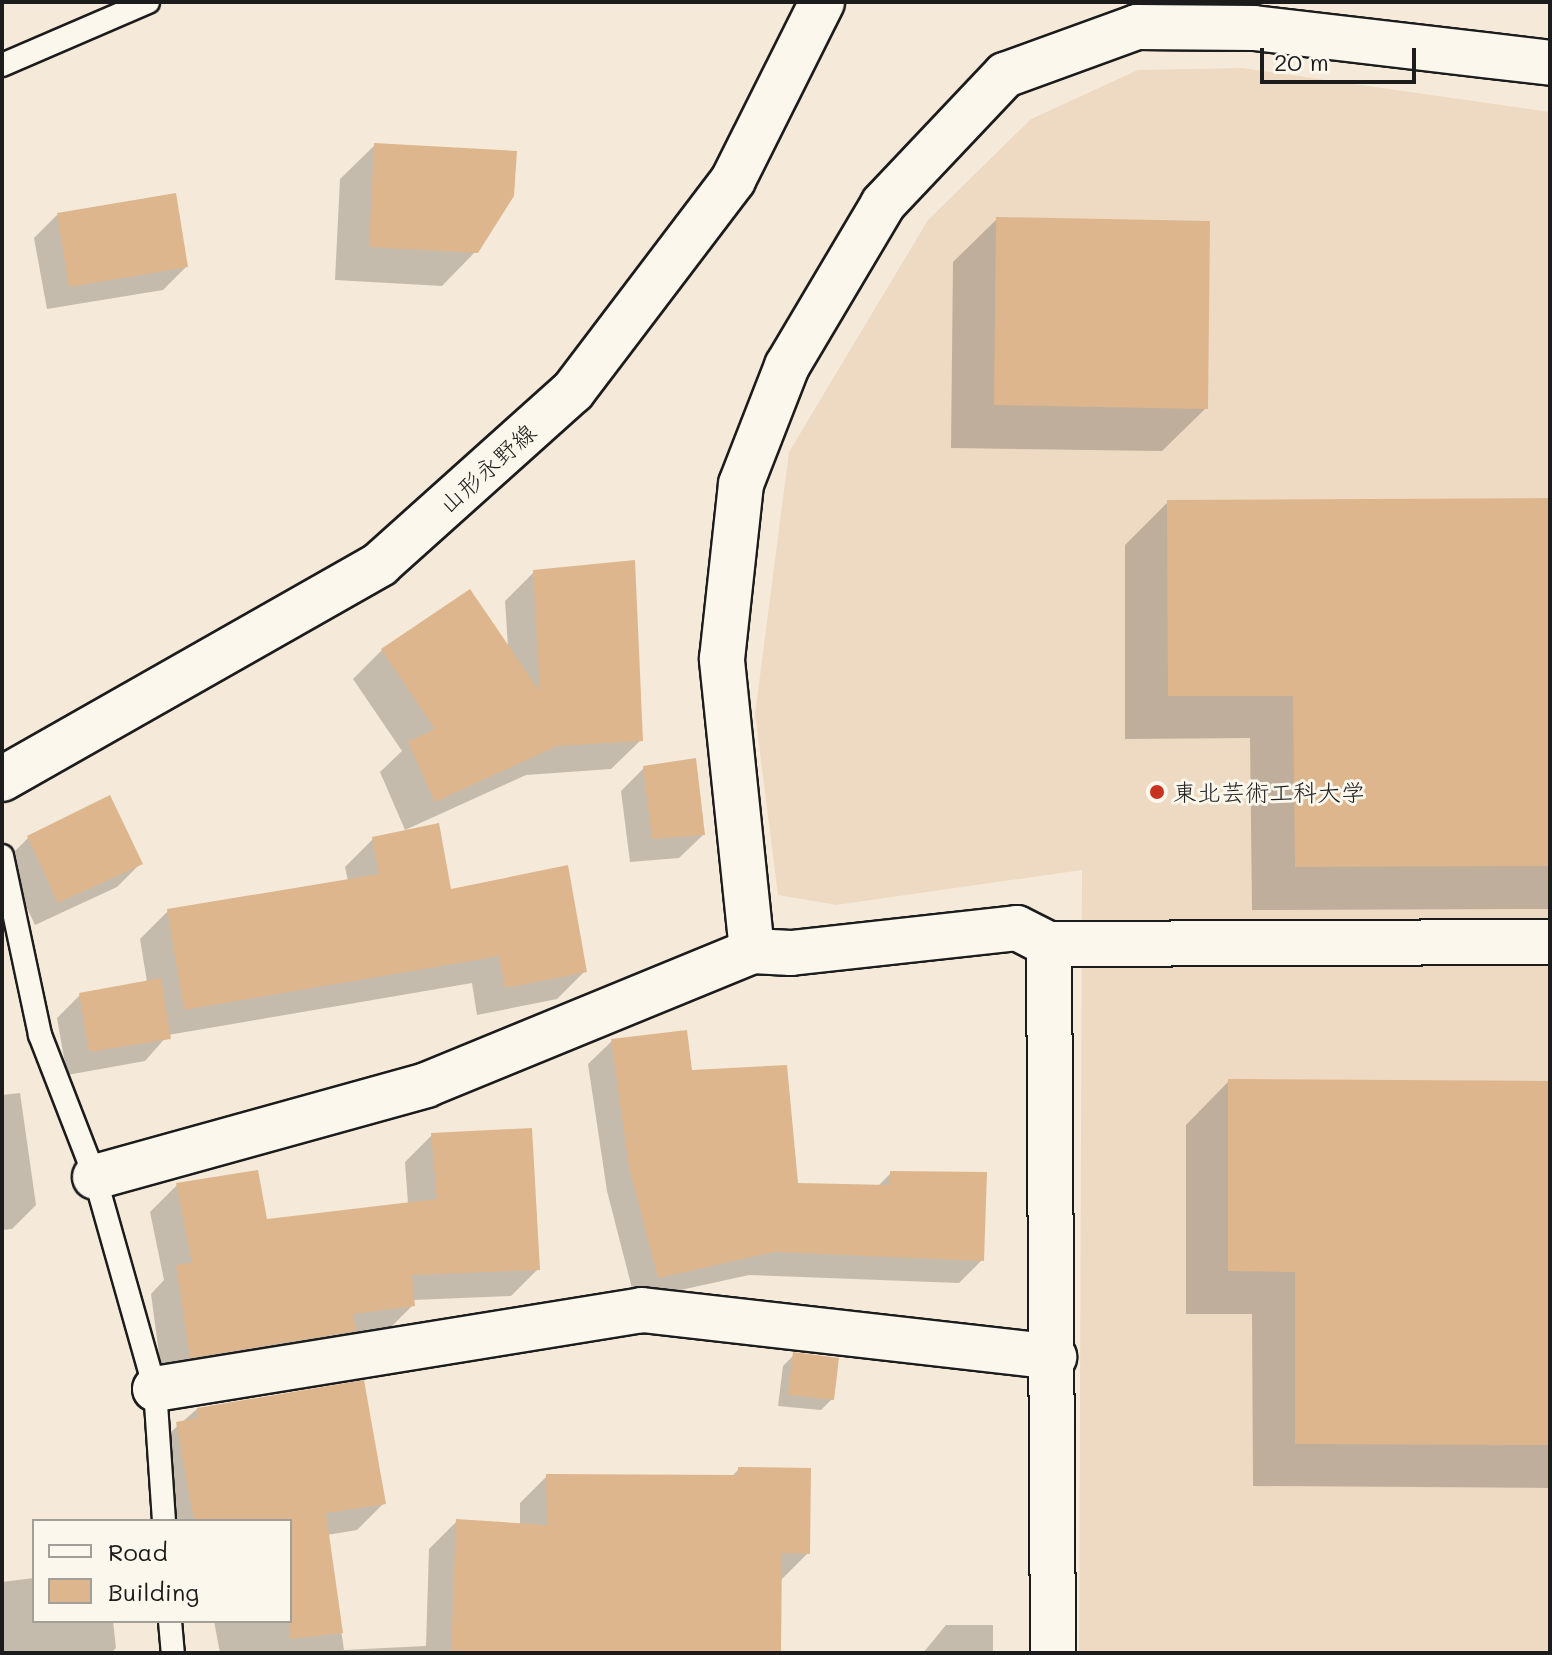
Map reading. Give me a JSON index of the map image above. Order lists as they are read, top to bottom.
{
  "streets": {
    "street": ["山形永野線"]
  },
  "places": ["東北芸術工科大学"],
  "legend": ["Road", "Building"],
  "scale_bar": "20 m"
}
